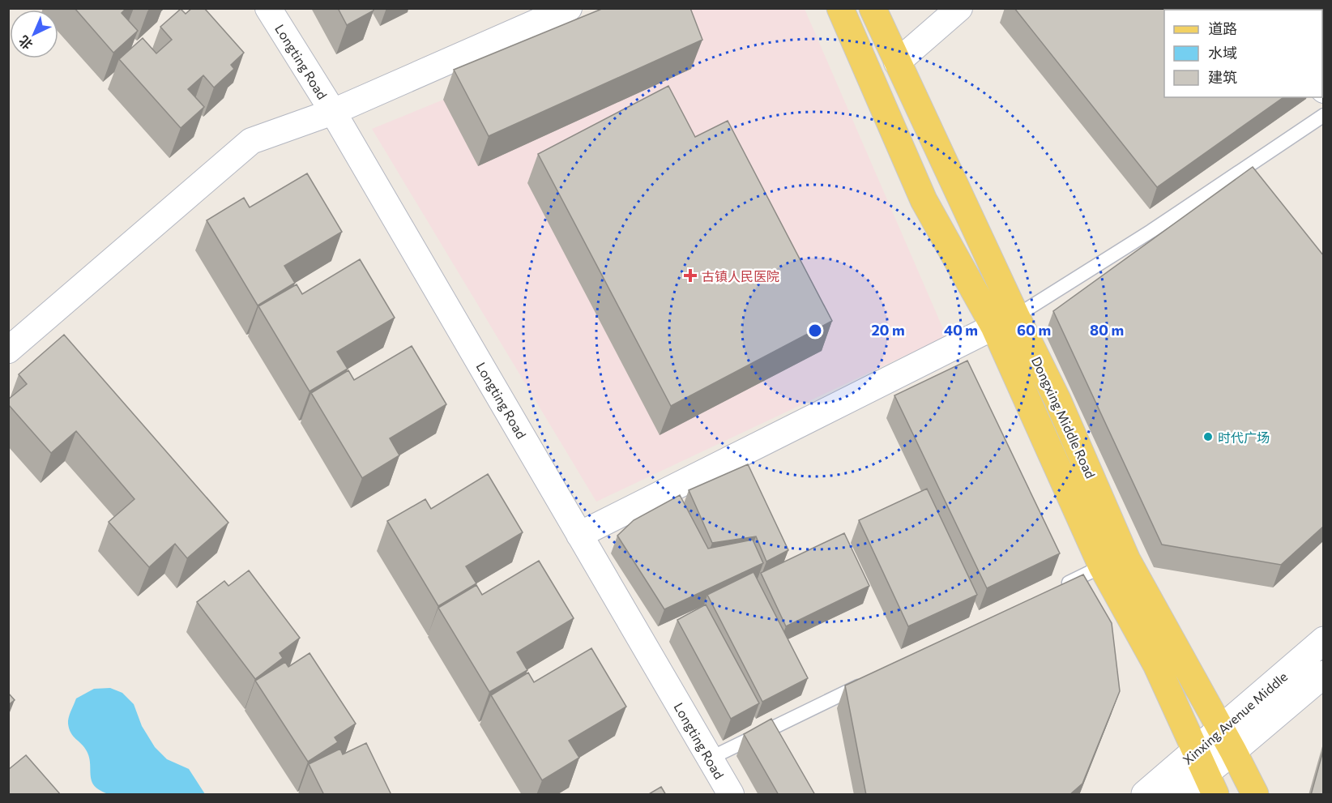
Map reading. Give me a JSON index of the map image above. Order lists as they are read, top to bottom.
{
  "streets": {
    "main road": ["Dongxing Middle Road", "Xinxing Avenue Middle"],
    "street": ["Longting Road"]
  },
  "crossings": [
    ["Dongxing Middle Road", "Xinxing Avenue Middle"]
  ],
  "places": {
    "health": ["古镇人民医院"],
    "other": ["时代广场"]
  },
  "legend": ["道路", "水域", "建筑"],
  "north": "bottom left",
  "rings": [
    "20 m",
    "40 m",
    "60 m",
    "80 m"
  ]
}
